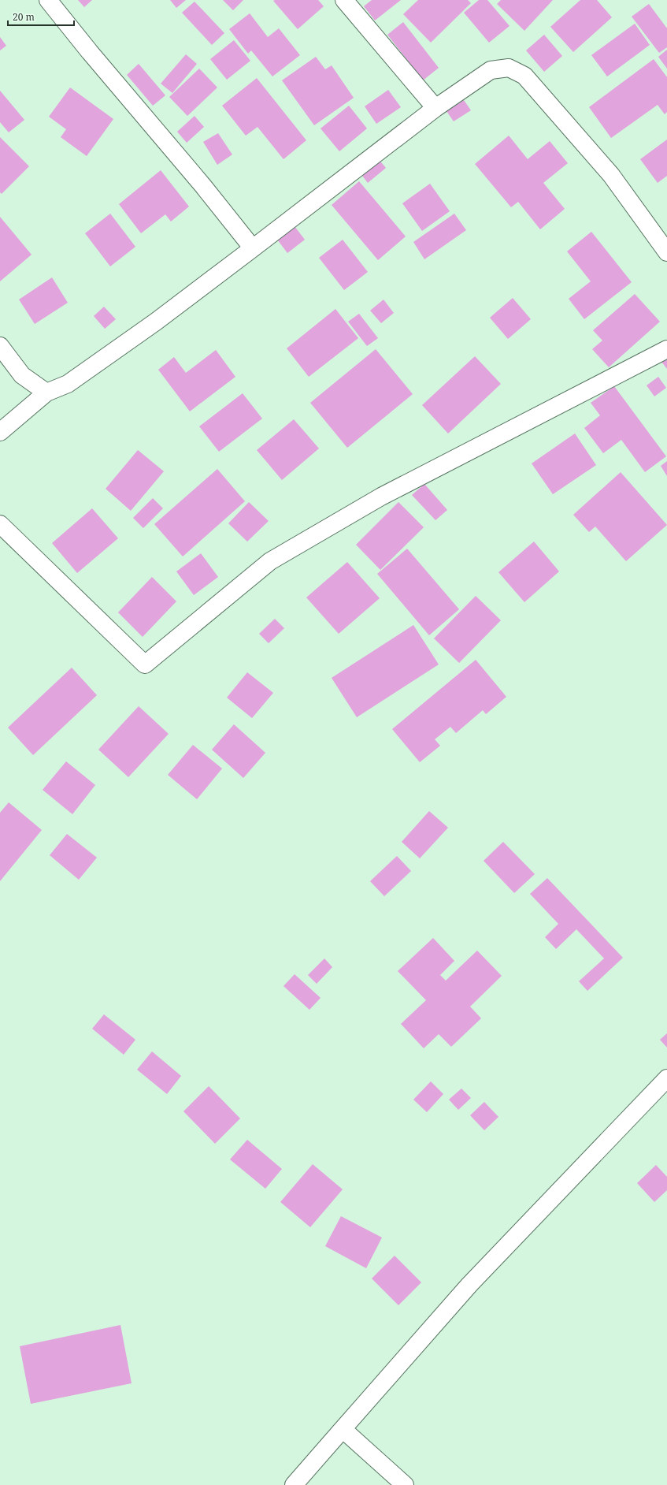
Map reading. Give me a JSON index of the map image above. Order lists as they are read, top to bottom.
{
  "scale_bar": "20 m"
}
